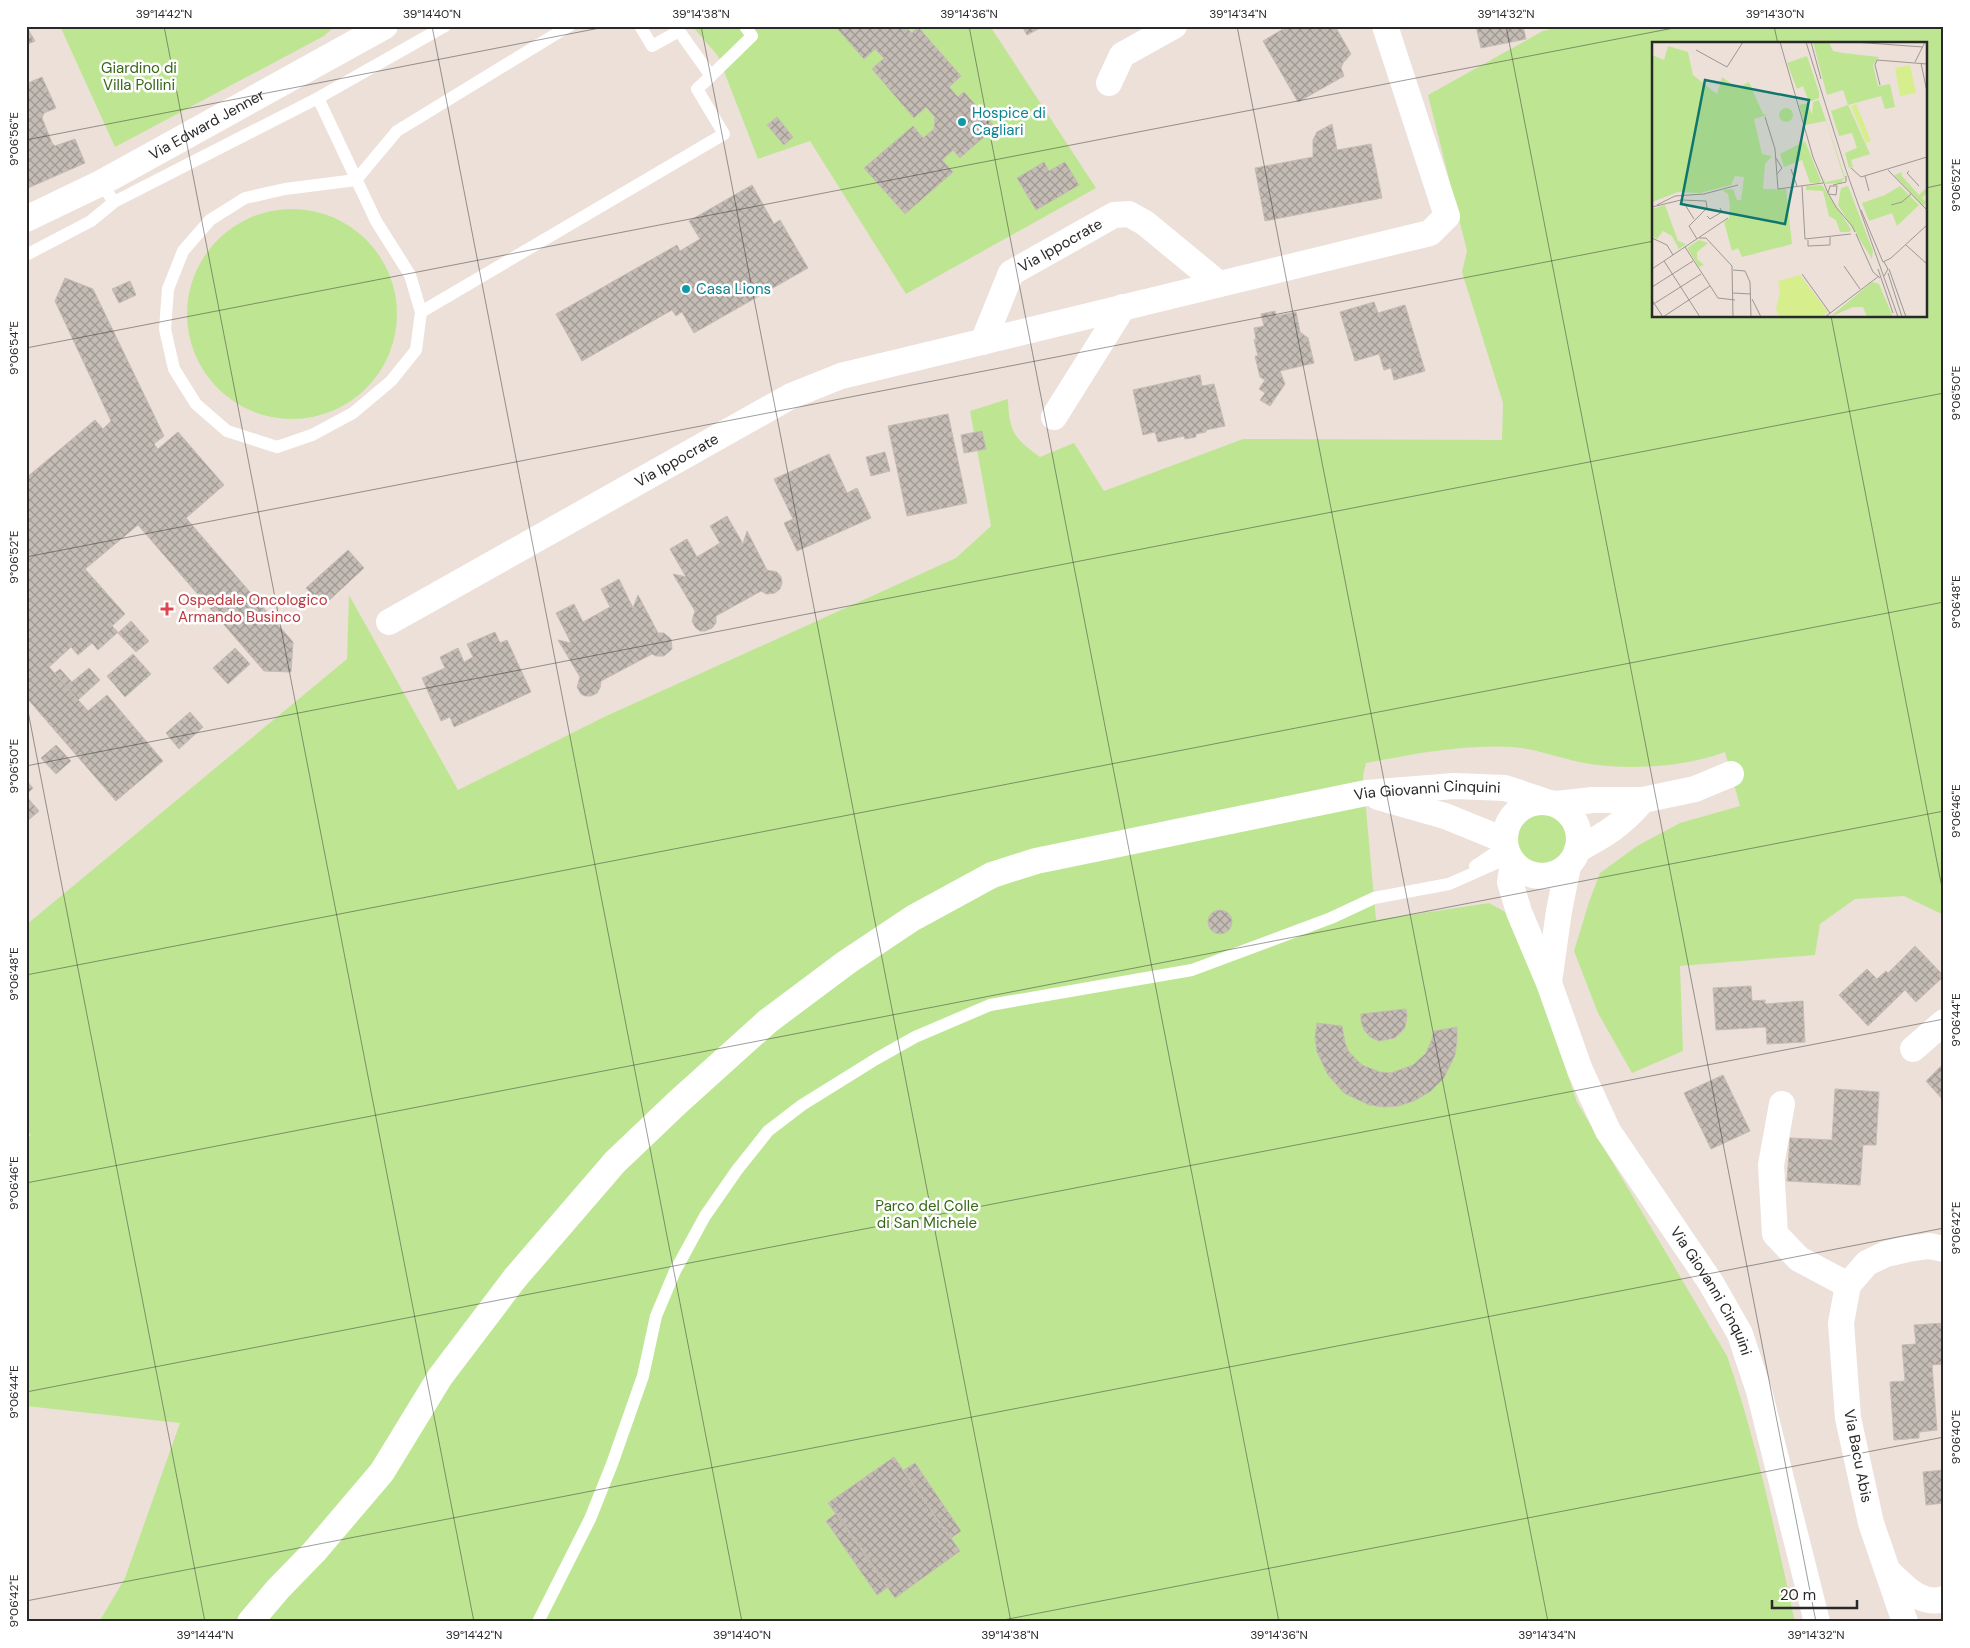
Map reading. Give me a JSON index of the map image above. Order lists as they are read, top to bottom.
{
  "streets": {
    "street": [
      "Via Edward Jenner",
      "Via Ippocrate",
      "Via Giovanni Cinquini",
      "Via Bacu Abis"
    ]
  },
  "parks": ["Giardino di Villa Pollini", "Parco del Colle di San Michele"],
  "places": {
    "other": ["Hospice di Cagliari", "Casa Lions"],
    "health": ["Ospedale Oncologico Armando Businco"]
  },
  "scale_bar": "20 m",
  "coordinates": [
    "39°14'42\"N",
    "39°14'40\"N",
    "39°14'38\"N",
    "39°14'36\"N",
    "39°14'34\"N",
    "39°14'32\"N",
    "39°14'30\"N",
    "9°06'56\"E",
    "9°06'52\"E",
    "9°06'54\"E",
    "9°06'50\"E",
    "9°06'48\"E",
    "9°06'46\"E",
    "9°06'44\"E",
    "9°06'42\"E",
    "9°06'40\"E",
    "39°14'44\"N"
  ]
}
